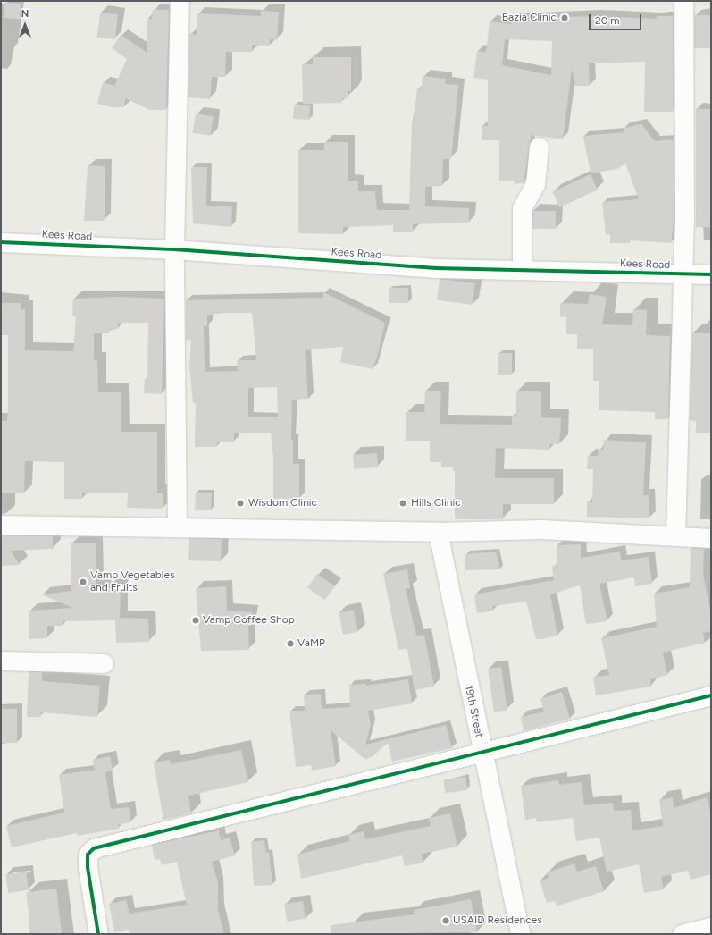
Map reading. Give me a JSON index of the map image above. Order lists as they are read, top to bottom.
{
  "streets": {
    "street": ["Kees Road", "19th Street"]
  },
  "places": [
    "Bazia Clinic",
    "Wisdom Clinic",
    "Hills Clinic",
    "Vamp Vegetables and Fruits",
    "Vamp Coffee Shop",
    "VaMP",
    "USAID Residences"
  ],
  "scale_bar": "20 m",
  "north": "top"
}
